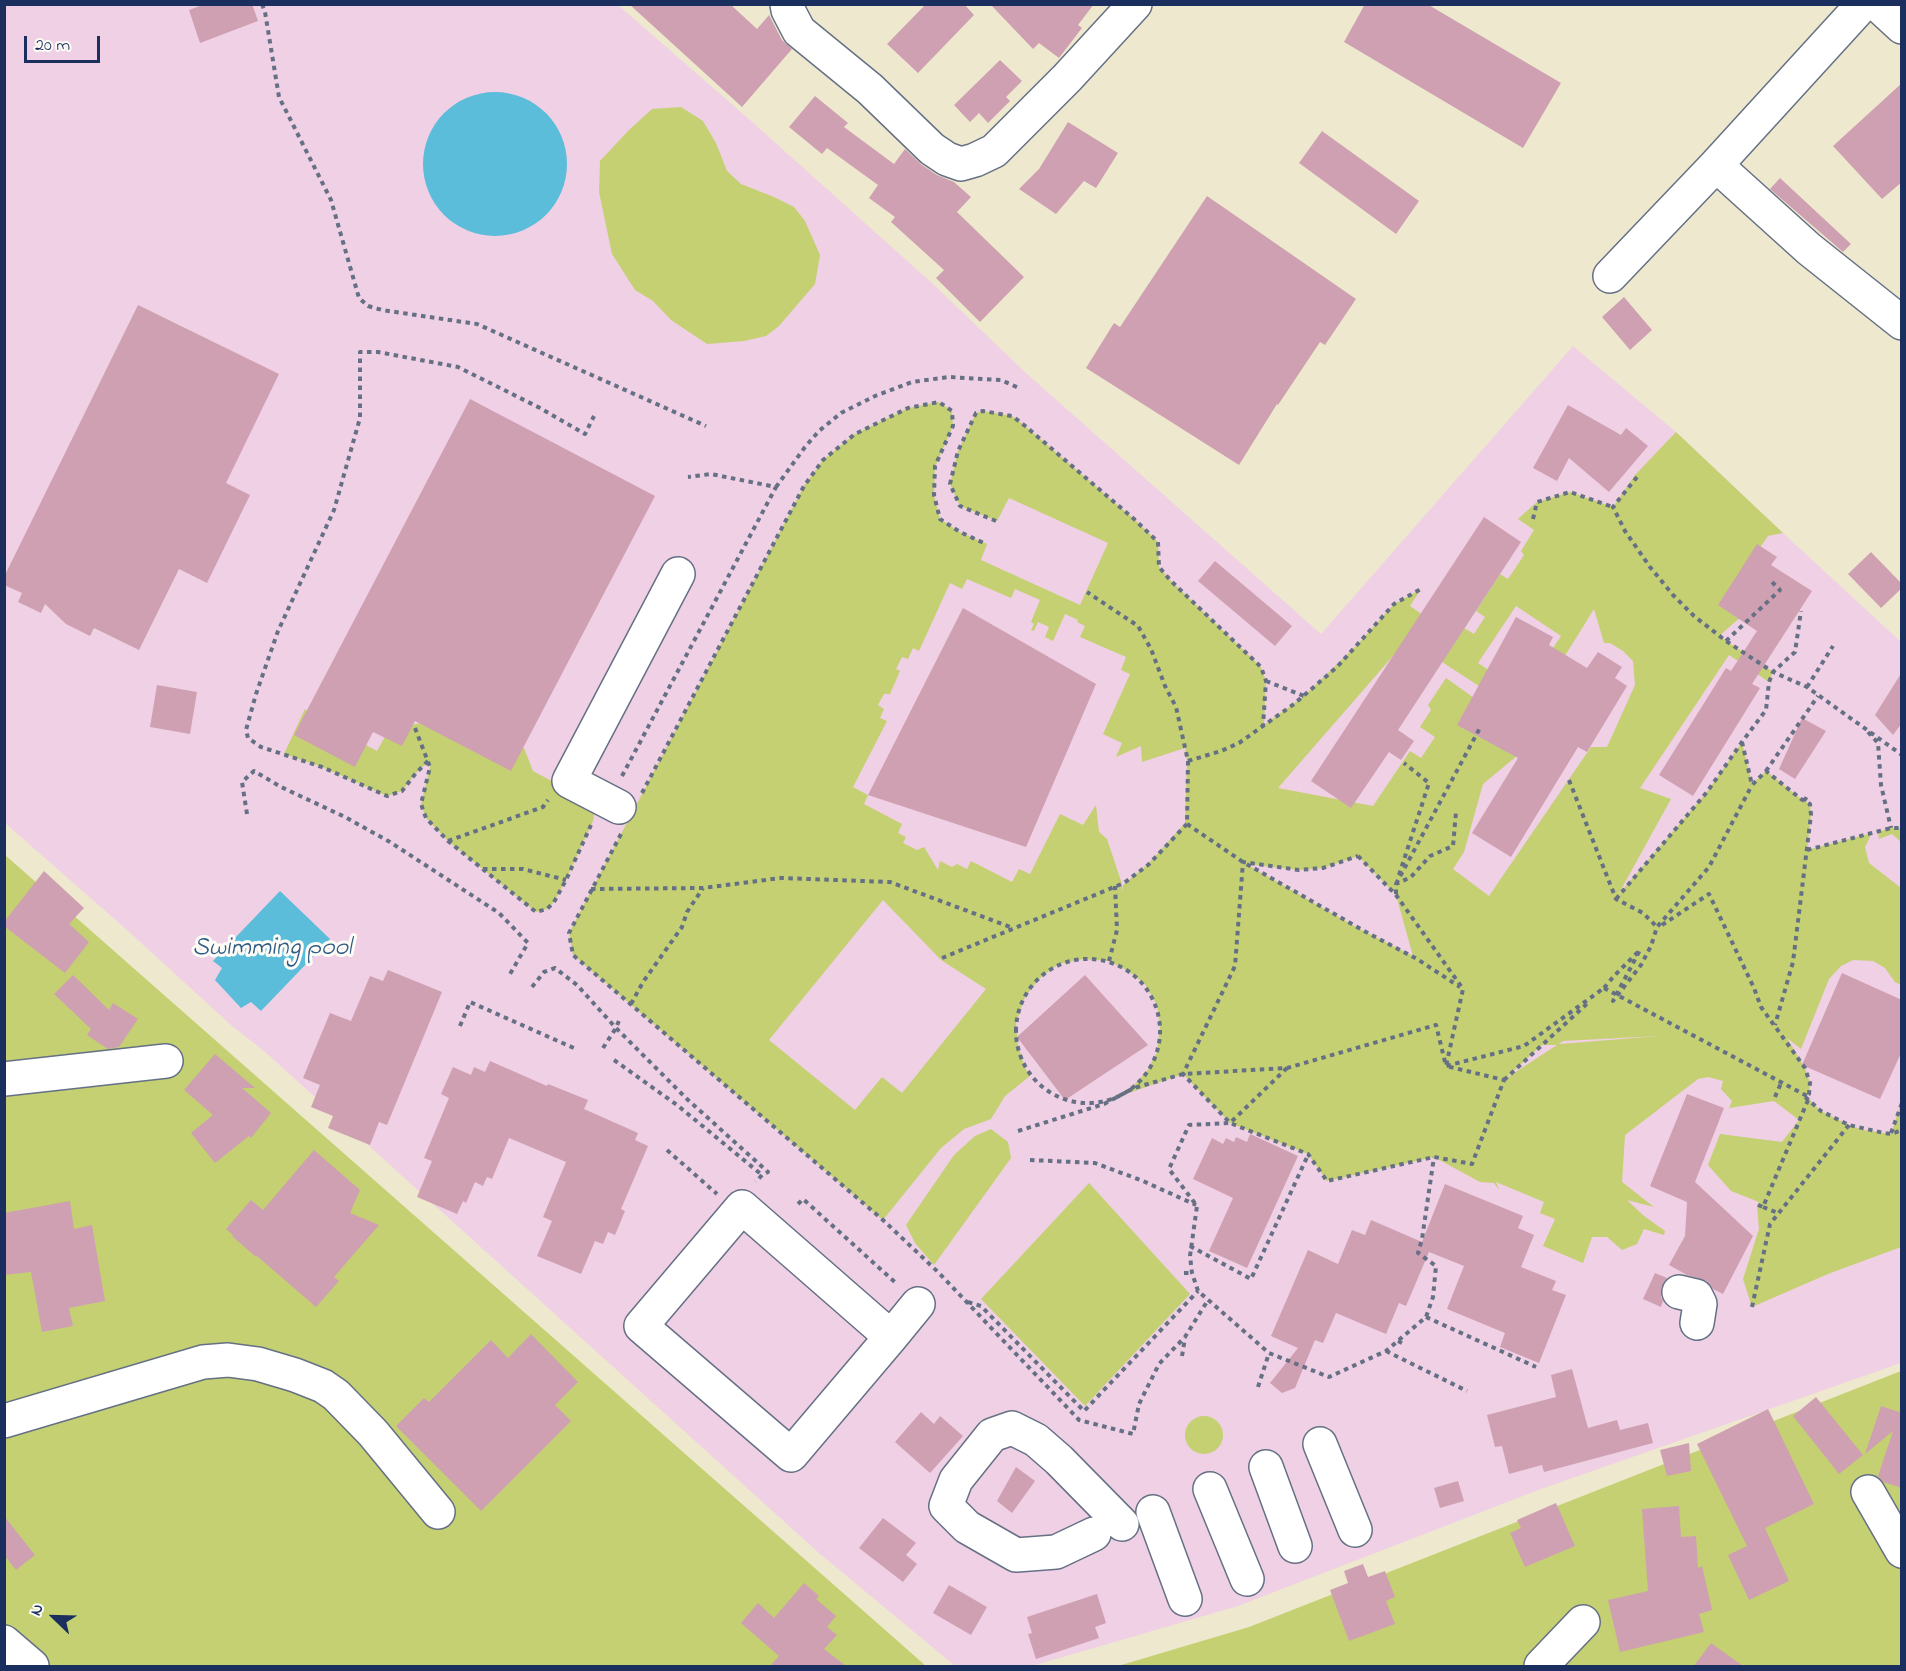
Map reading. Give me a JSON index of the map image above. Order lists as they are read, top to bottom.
{
  "water": ["Swimming pool"],
  "scale_bar": "20 m",
  "north": "top left"
}
